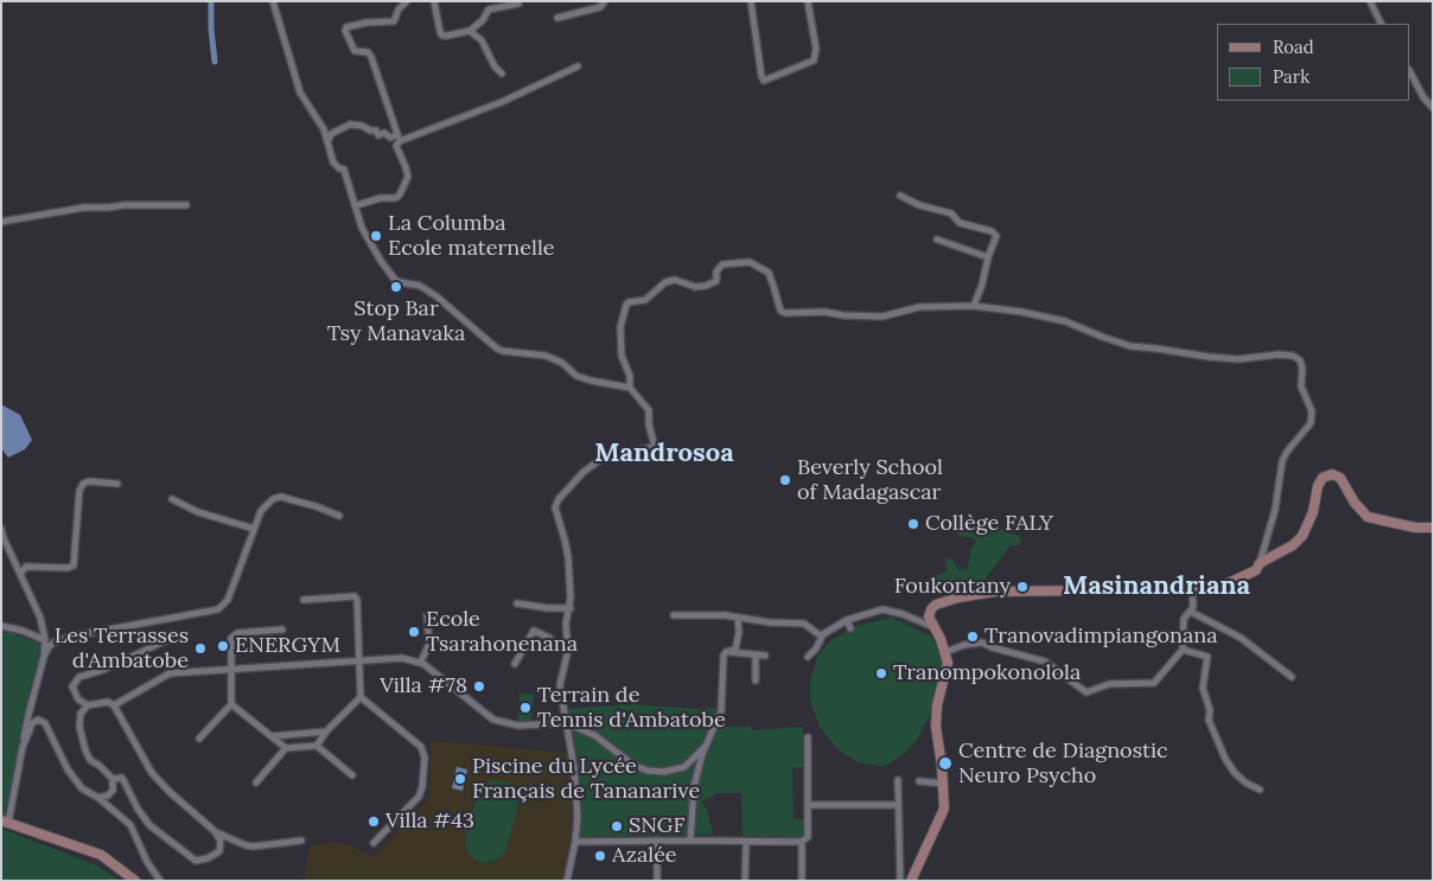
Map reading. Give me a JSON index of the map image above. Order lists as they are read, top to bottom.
{
  "districts": ["Mandrosoa", "Masinandriana"],
  "places": [
    "La Columba Ecole maternelle",
    "Stop Bar Tsy Manavaka",
    "Beverly School of Madagascar",
    "Collège FALY",
    "Foukontany",
    "Ecole Tsarahonenana",
    "Tranovadimpiangonana",
    "ENERGYM",
    "Les Terrasses d'Ambatobe",
    "Tranompokonolola",
    "Villa #78",
    "Terrain de Tennis d'Ambatobe",
    "Centre de Diagnostic Neuro Psycho",
    "Piscine du Lycée Français de Tananarive",
    "Villa #43",
    "SNGF",
    "Azalée"
  ],
  "legend": ["Road", "Park"]
}
